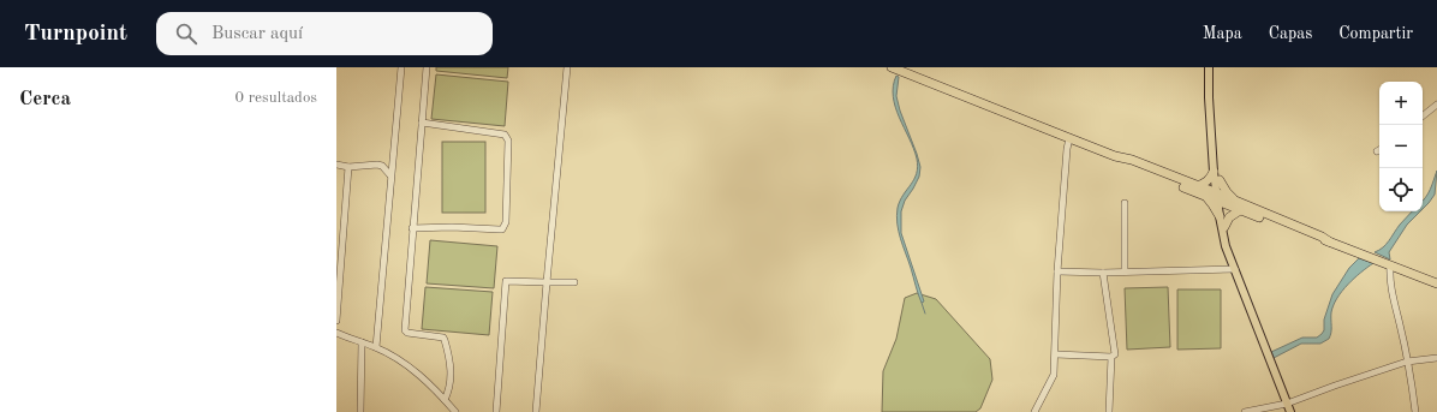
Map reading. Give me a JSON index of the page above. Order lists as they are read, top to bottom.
{
  "page": {
    "header": "Turnpoint",
    "search": "Buscar aquí",
    "nav": ["Mapa", "Capas", "Compartir"],
    "heading": ["Cerca", "0 resultados"],
    "map_buttons": ["+", "−"]
  }
}
